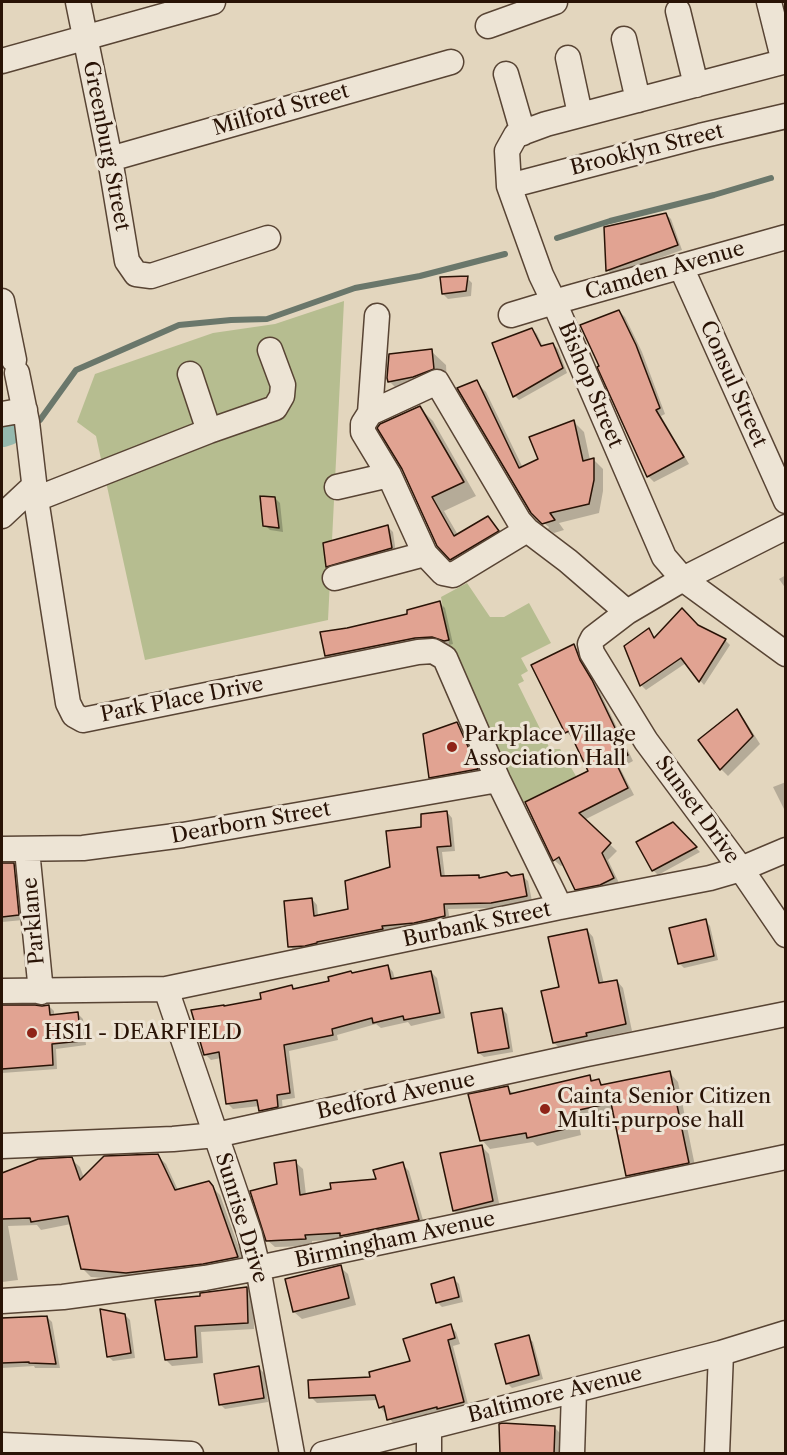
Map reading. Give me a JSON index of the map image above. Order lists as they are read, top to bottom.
{
  "streets": {
    "street": [
      "Milford Street",
      "Greenburg Street",
      "Brooklyn Street",
      "Camden Avenue",
      "Consul Street",
      "Bishop Street",
      "Park Place Drive",
      "Sunset Drive",
      "Dearborn Street",
      "Parklane",
      "Burbank Street",
      "Bedford Avenue",
      "Sunrise Drive",
      "Birmingham Avenue",
      "Baltimore Avenue"
    ]
  },
  "crossings": [
    ["Milford Street", "Greenburg Street"],
    ["Brooklyn Street", "Bishop Street"],
    ["Camden Avenue", "Consul Street"],
    ["Camden Avenue", "Bishop Street"],
    ["Park Place Drive", "Dearborn Street"],
    ["Sunset Drive", "Burbank Street"],
    ["Dearborn Street", "Parklane"],
    ["Parklane", "Burbank Street"],
    ["Burbank Street", "Sunrise Drive"],
    ["Bedford Avenue", "Sunrise Drive"],
    ["Sunrise Drive", "Birmingham Avenue"]
  ],
  "places": ["Parkplace Village Association Hall", "HS11 - DEARFIELD", "Cainta Senior Citizen Multi-purpose hall"]
}
